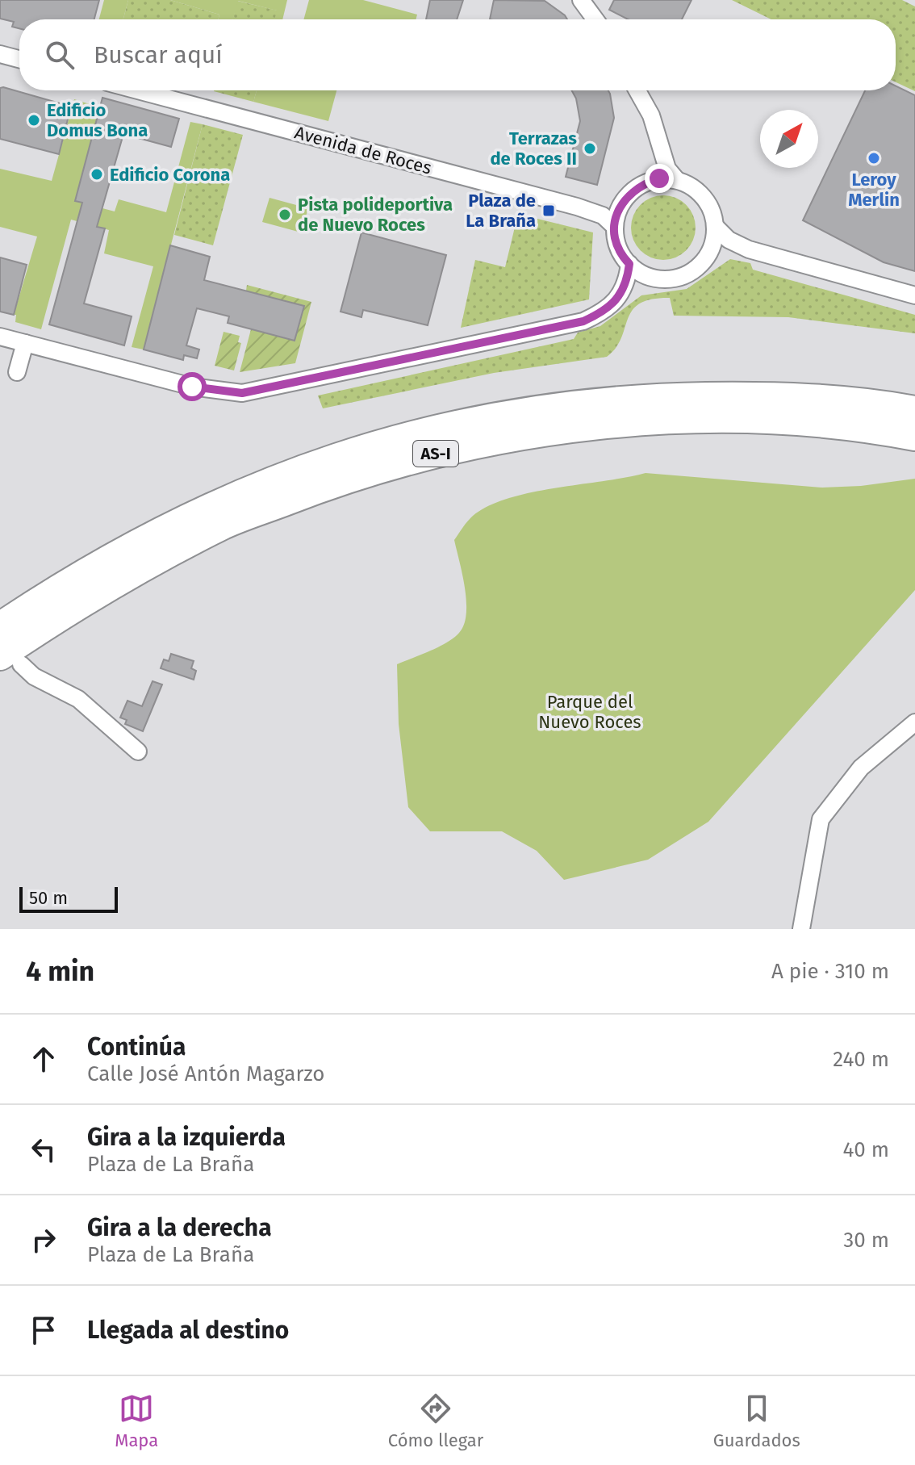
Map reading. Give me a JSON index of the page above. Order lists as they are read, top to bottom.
{
  "streets": {
    "highway": ["AS-I"],
    "street": ["Avenida de Roces"]
  },
  "parks": ["Parque del Nuevo Roces"],
  "places": {
    "other": [
      "Edificio Domus Bona",
      "Terrazas de Roces II",
      "Leroy Merlin",
      "Edificio Corona",
      "Pista polideportiva de Nuevo Roces"
    ],
    "transit": ["Plaza de La Braña"]
  },
  "scale_bar": "50 m",
  "north": "top right",
  "page": {
    "search": "Buscar aquí",
    "scale": "50 m",
    "heading": ["4 min", "A pie · 310 m"],
    "list": [
      ["Continúa", "Calle José Antón Magarzo", "240 m"],
      ["Gira a la izquierda", "Plaza de La Braña", "40 m"],
      ["Gira a la derecha", "Plaza de La Braña", "30 m"],
      "Llegada al destino"
    ],
    "nav": ["Mapa", "Cómo llegar", "Guardados"]
  }
}
